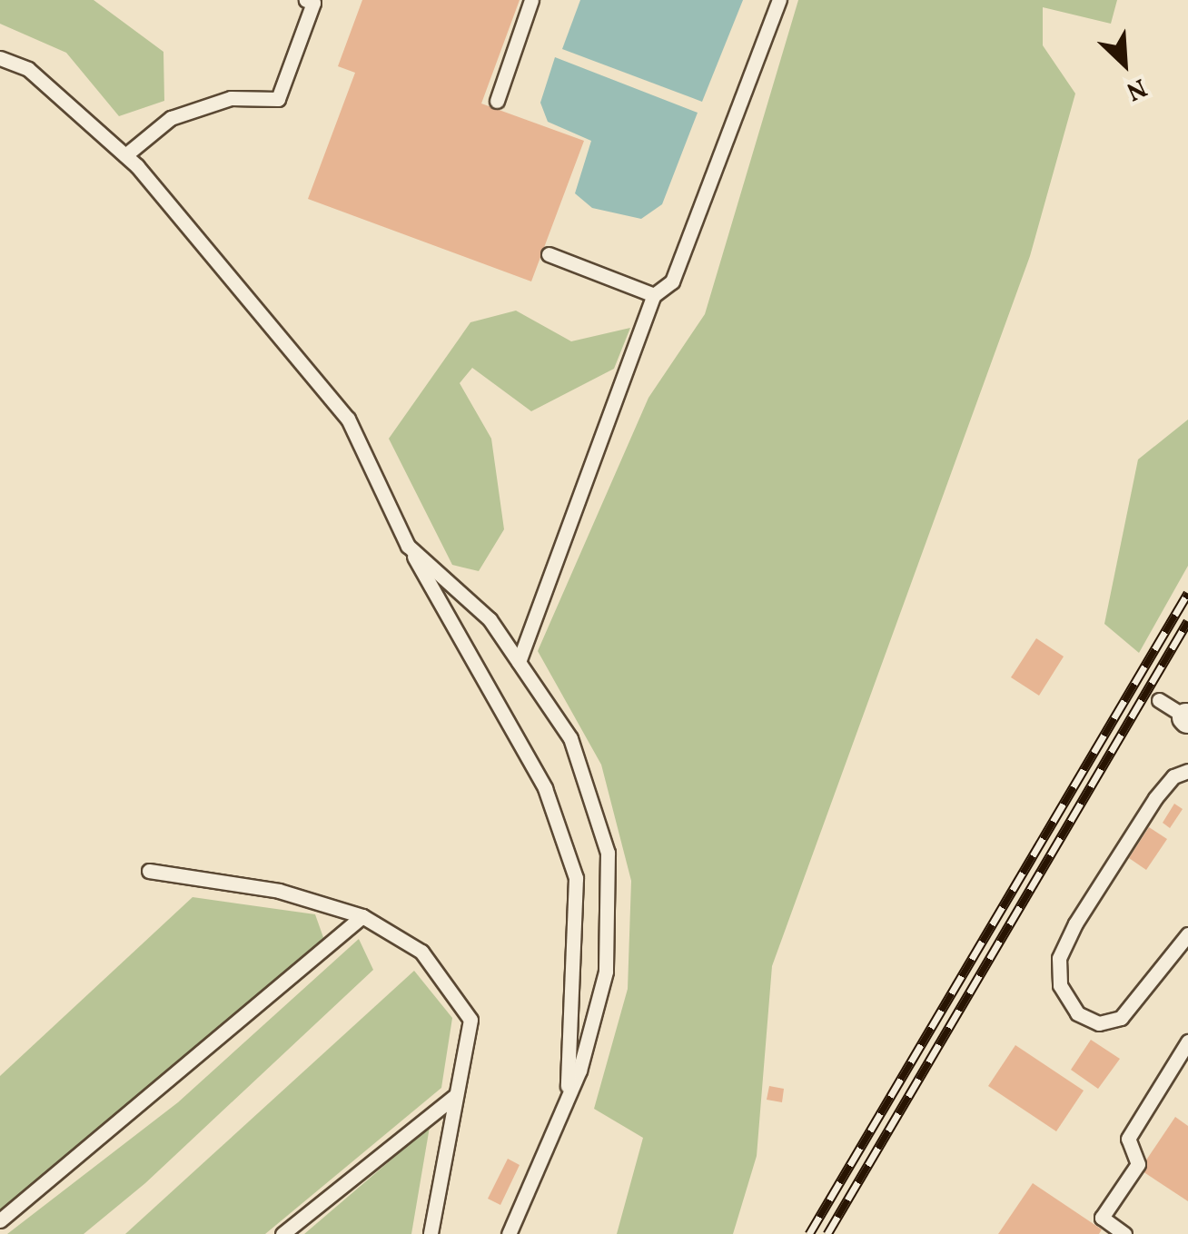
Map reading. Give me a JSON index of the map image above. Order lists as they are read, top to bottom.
{
  "north": "bottom right"
}
